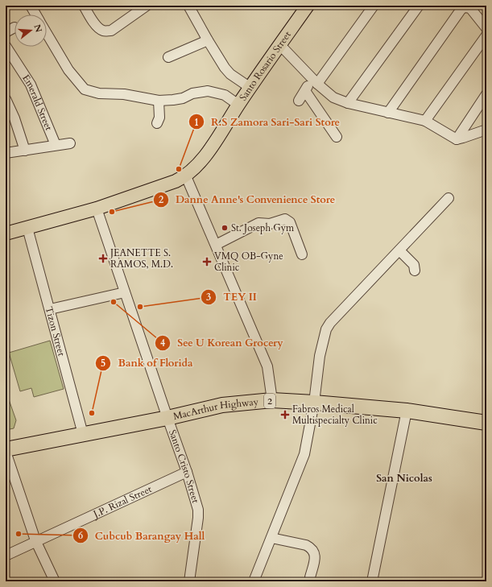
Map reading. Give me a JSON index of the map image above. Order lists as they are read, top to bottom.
{
  "streets": {
    "highway": ["2", "MacArthur Highway"],
    "main road": ["Santo Rosario Street"],
    "street": [
      "Emerald Street",
      "Tizon Street",
      "Santo Cristo Street",
      "J.P. Rizal Street"
    ]
  },
  "crossings": [
    ["Santo Rosario Street", "Tizon Street"],
    ["Santo Rosario Street", "Santo Cristo Street"],
    ["Tizon Street", "MacArthur Highway"],
    ["MacArthur Highway", "Santo Cristo Street"],
    ["Santo Cristo Street", "J.P. Rizal Street"]
  ],
  "districts": ["San Nicolas"],
  "places": {
    "other": [
      "R.S Zamora Sari-Sari Store",
      "Danne Anne's Convenience Store",
      "St. Joseph Gym",
      "See U Korean Grocery",
      "TEY II",
      "Bank of Florida",
      "Cubcub Barangay Hall"
    ],
    "health": ["JEANETTE S. RAMOS, M.D.", "VMQ OB-Gyne Clinic", "Fabros Medical Multispecialty Clinic"]
  },
  "north": "right"
}
